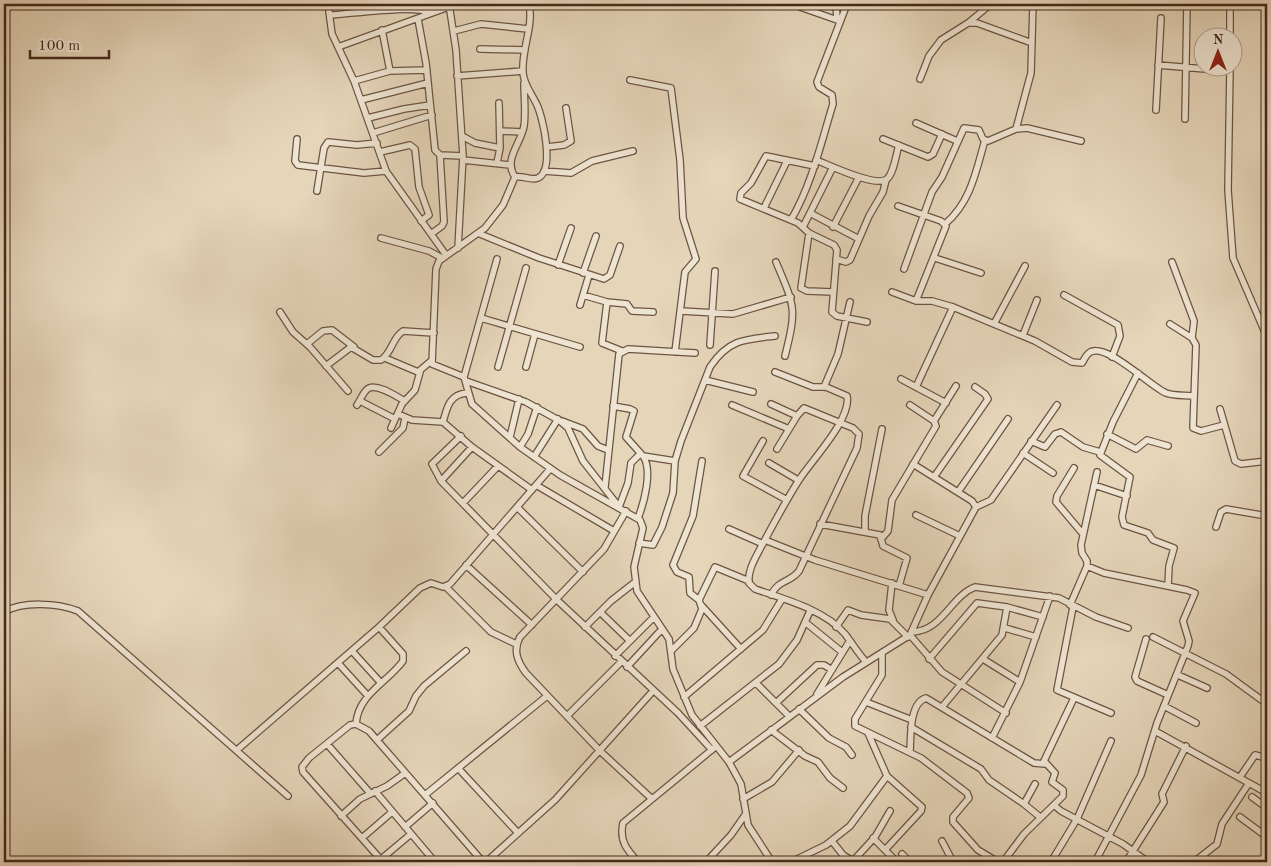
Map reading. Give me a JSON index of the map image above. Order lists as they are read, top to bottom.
{
  "scale_bar": "100 m",
  "north": "top"
}
